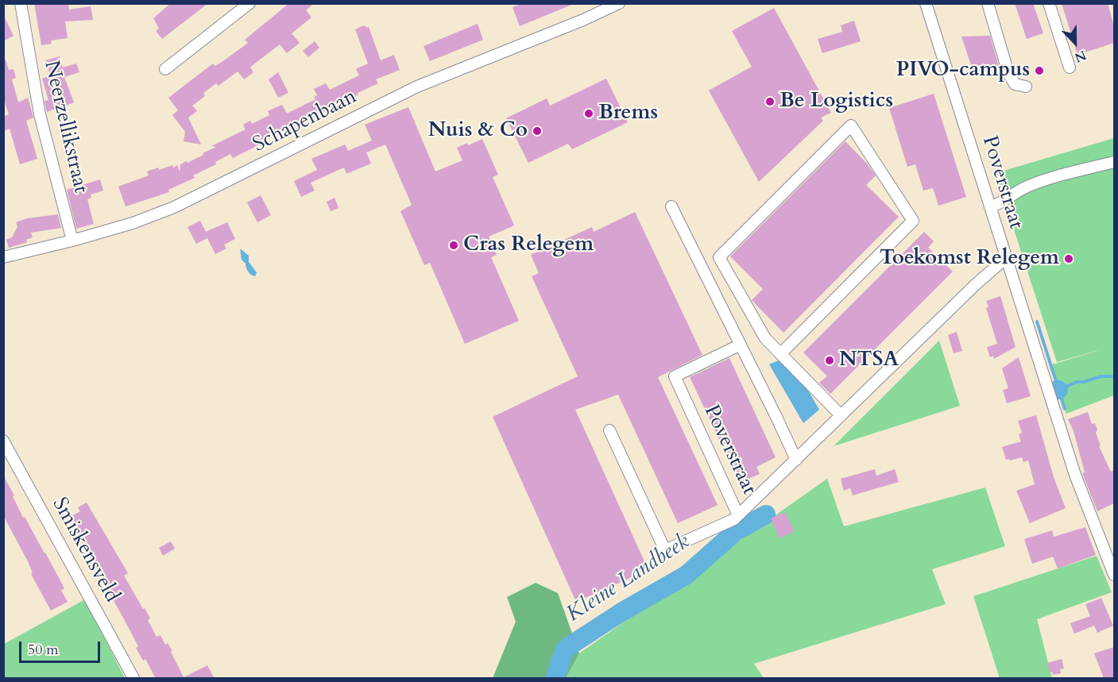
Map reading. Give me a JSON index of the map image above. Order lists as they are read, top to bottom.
{
  "streets": {
    "street": [
      "Schapenbaan",
      "Neerzellikstraat",
      "Poverstraat",
      "Smiskensveld"
    ]
  },
  "crossings": [
    ["Schapenbaan", "Neerzellikstraat"]
  ],
  "water": ["Kleine Landbeek"],
  "places": [
    "PIVO-campus",
    "Be Logistics",
    "Brems",
    "Nuis & Co",
    "Cras Relegem",
    "Toekomst Relegem",
    "NTSA"
  ],
  "scale_bar": "50 m",
  "north": "bottom"
}
